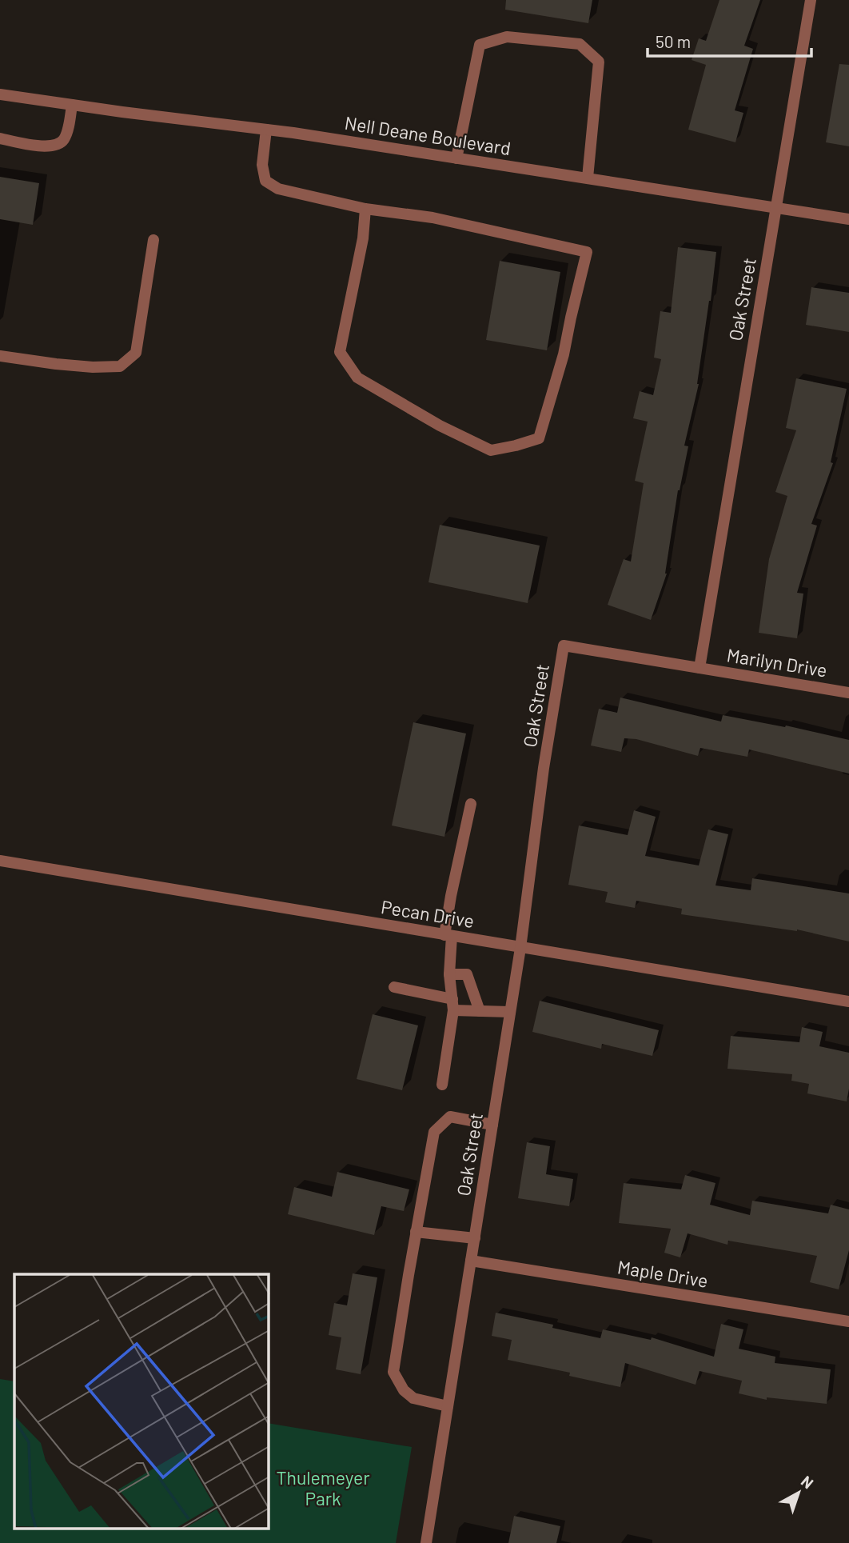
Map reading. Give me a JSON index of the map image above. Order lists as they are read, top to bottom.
{
  "streets": {
    "street": [
      "Nell Deane Boulevard",
      "Oak Street",
      "Marilyn Drive",
      "Pecan Drive",
      "Maple Drive"
    ]
  },
  "crossings": [
    ["Nell Deane Boulevard", "Oak Street"],
    ["Oak Street", "Marilyn Drive"],
    ["Oak Street", "Pecan Drive"],
    ["Oak Street", "Maple Drive"]
  ],
  "parks": ["Thulemeyer Park"],
  "scale_bar": "50 m",
  "north": "top right"
}
